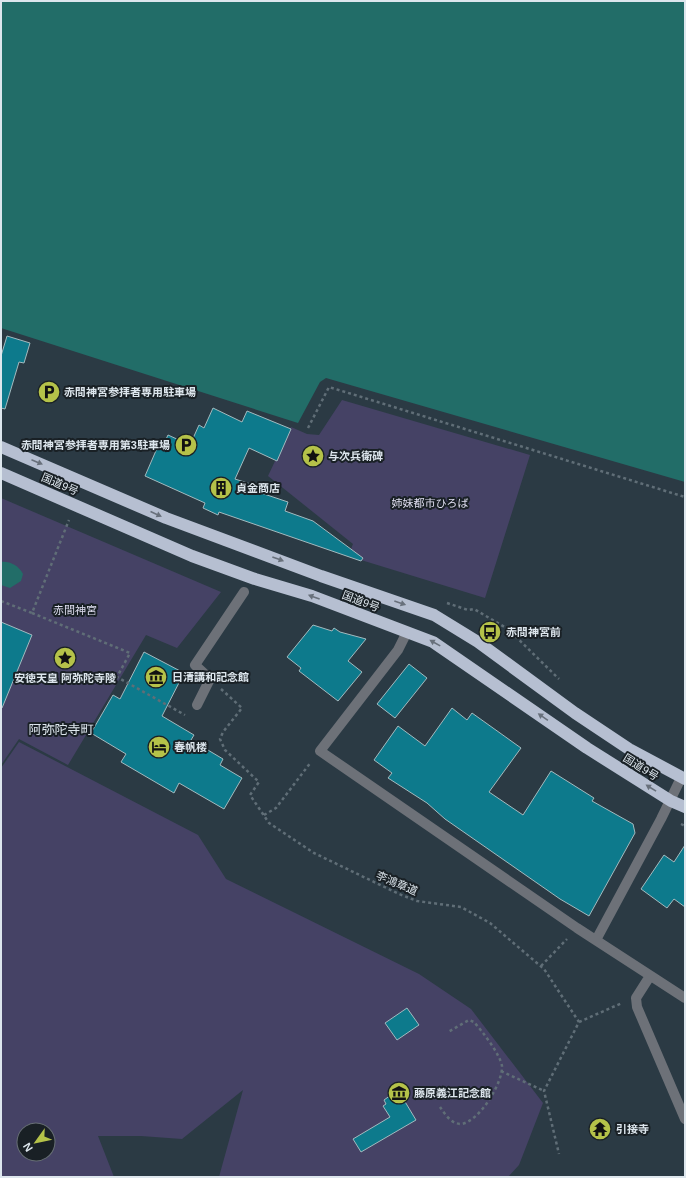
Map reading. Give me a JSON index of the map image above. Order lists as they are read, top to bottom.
{
  "streets": {
    "highway": ["国道9号"],
    "path": ["李鴻章道"]
  },
  "districts": ["阿弥陀寺町"],
  "parks": ["姉妹都市ひろば", "赤間神宮"],
  "places": {
    "parking": ["赤間神宮参拝者専用駐車場", "赤間神宮参拝者専用第3駐車場"],
    "place": ["与次兵衛碑", "安徳天皇 阿弥陀寺陵"],
    "building": ["貞金商店"],
    "bus stop": ["赤間神宮前"],
    "museum": ["日清講和記念館", "藤原義江記念館"],
    "hotel": ["春帆楼"],
    "temple": ["引接寺"]
  },
  "north": "bottom left"
}
